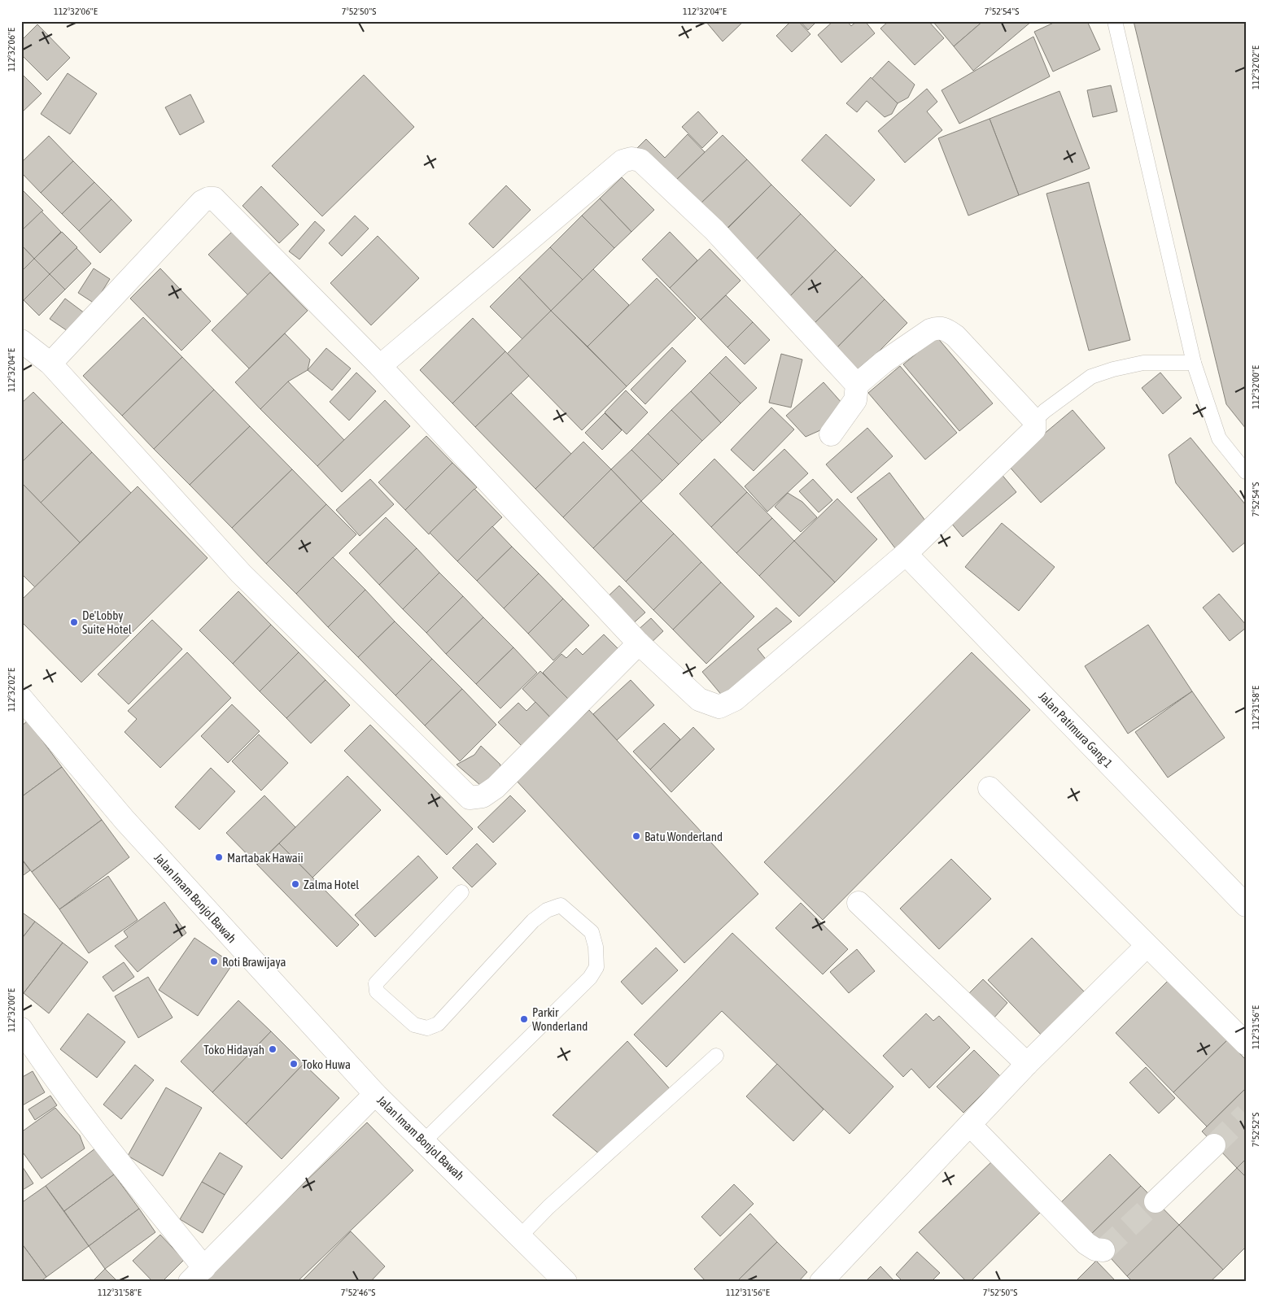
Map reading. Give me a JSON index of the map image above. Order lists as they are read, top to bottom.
{
  "streets": {
    "street": ["Jalan Patimura Gang 1", "Jalan Imam Bonjol Bawah"]
  },
  "places": [
    "De'Lobby Suite Hotel",
    "Batu Wonderland",
    "Martabak Hawaii",
    "Zalma Hotel",
    "Roti Brawijaya",
    "Parkir Wonderland",
    "Toko Hidayah",
    "Toko Huwa"
  ],
  "coordinates": [
    "112°32'06\"E",
    "7°52'50\"S",
    "112°32'04\"E",
    "7°52'54\"S",
    "112°32'02\"E",
    "112°32'00\"E",
    "112°31'58\"E",
    "112°31'56\"E",
    "7°52'52\"S",
    "7°52'46\"S"
  ]
}
